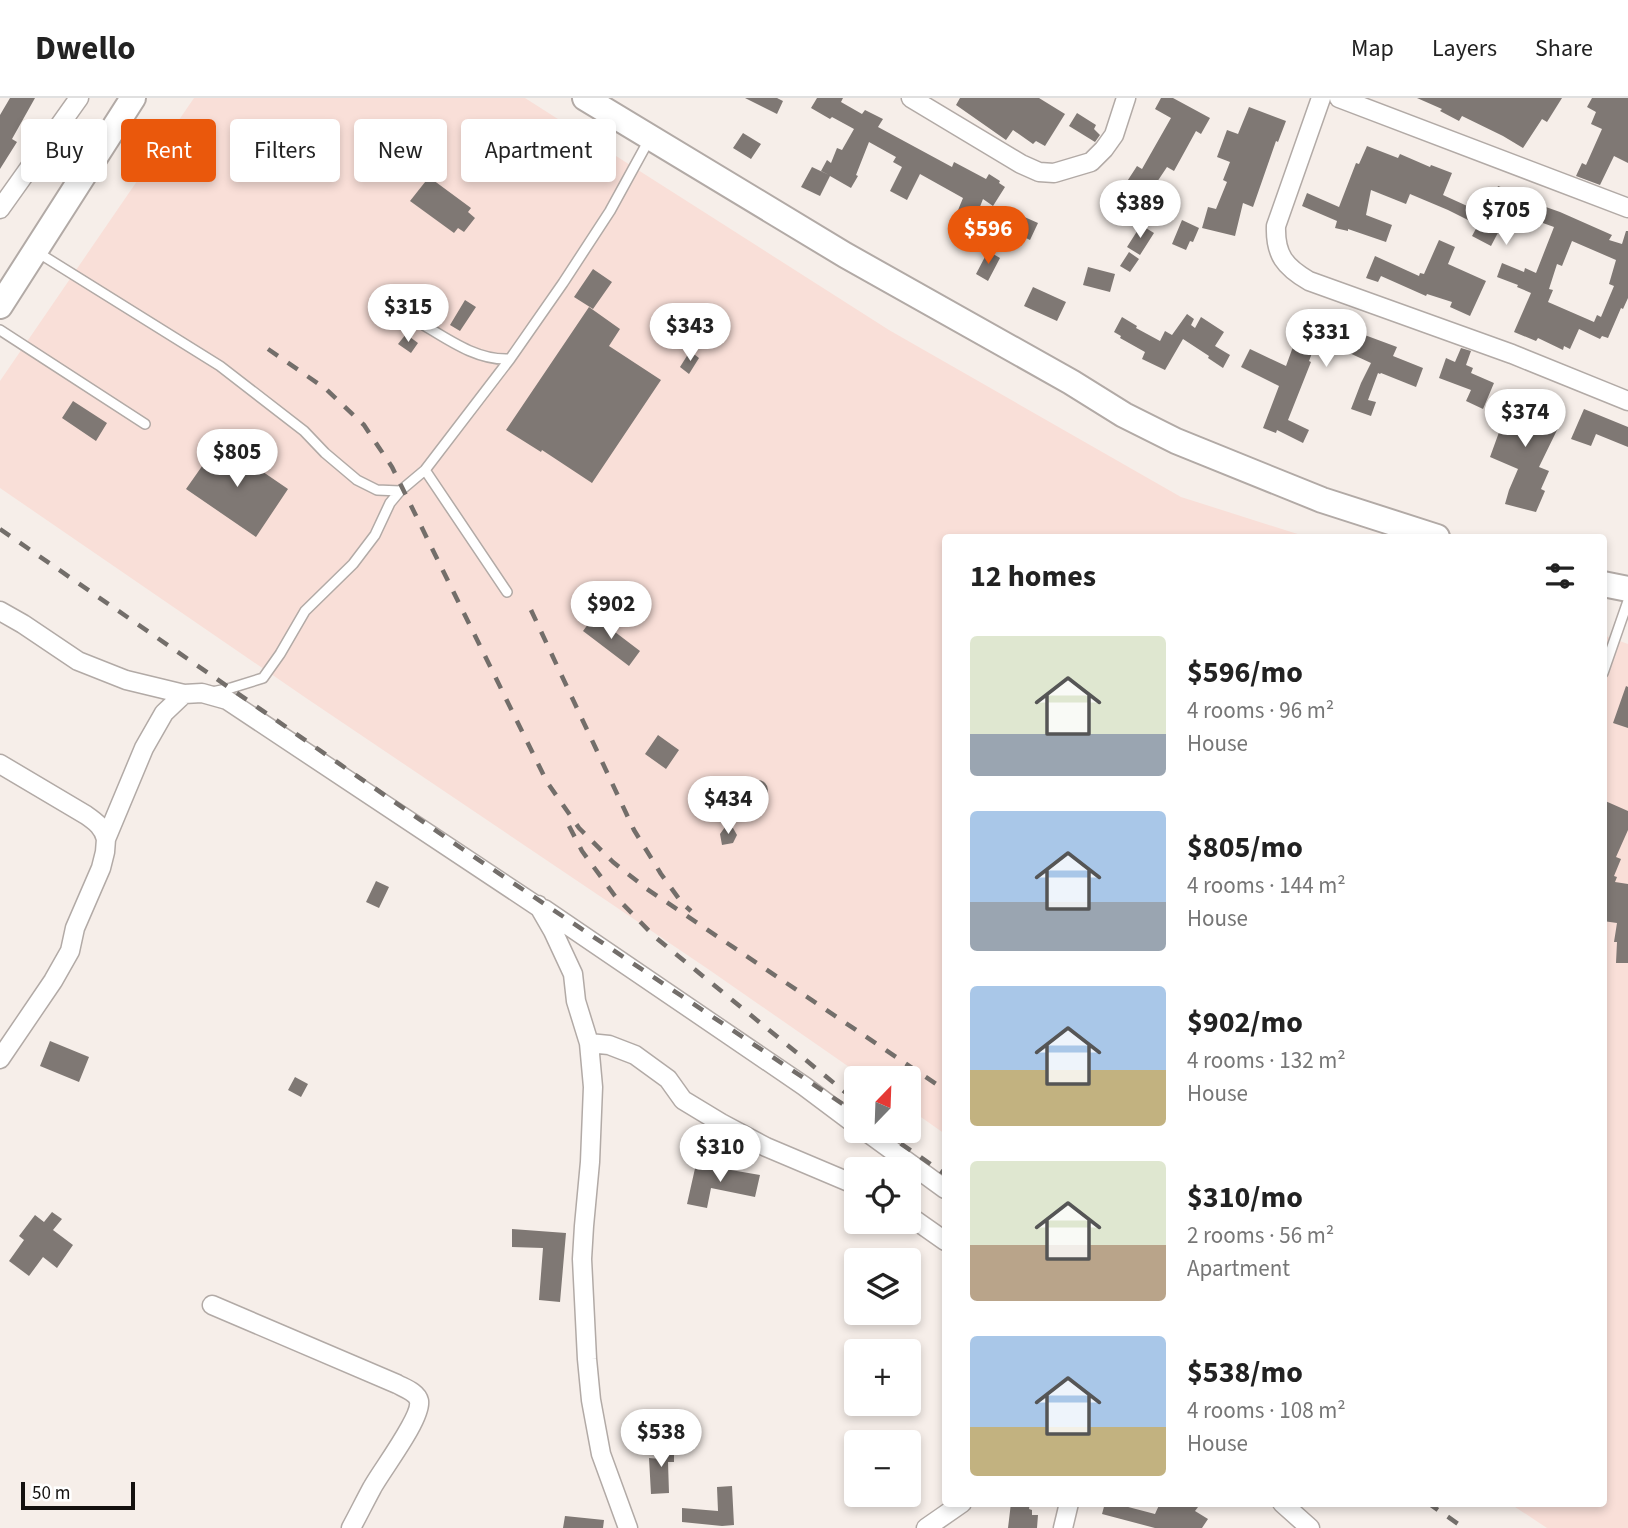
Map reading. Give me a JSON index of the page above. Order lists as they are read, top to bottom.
{
  "scale_bar": "50 m",
  "north": "top right",
  "page": {
    "header": "Dwello",
    "nav": ["Map", "Layers", "Share"],
    "chip": [
      "Buy",
      "Rent",
      "Filters",
      "New",
      "Apartment"
    ],
    "price": [
      "$389",
      "$705",
      "$596",
      "$315",
      "$343",
      "$331",
      "$374",
      "$805",
      "$902",
      "$434",
      "$310",
      "$538"
    ],
    "heading": "12 homes",
    "list": [
      {
        "name": "$596/mo",
        "note": "4 rooms · 96 m² · House"
      },
      {
        "name": "$805/mo",
        "note": "4 rooms · 144 m² · House"
      },
      {
        "name": "$902/mo",
        "note": "4 rooms · 132 m² · House"
      },
      {
        "name": "$310/mo",
        "note": "2 rooms · 56 m² · Apartment"
      },
      {
        "name": "$538/mo",
        "note": "4 rooms · 108 m² · House"
      }
    ],
    "map_buttons": ["+", "−"],
    "scale": "50 m"
  }
}
